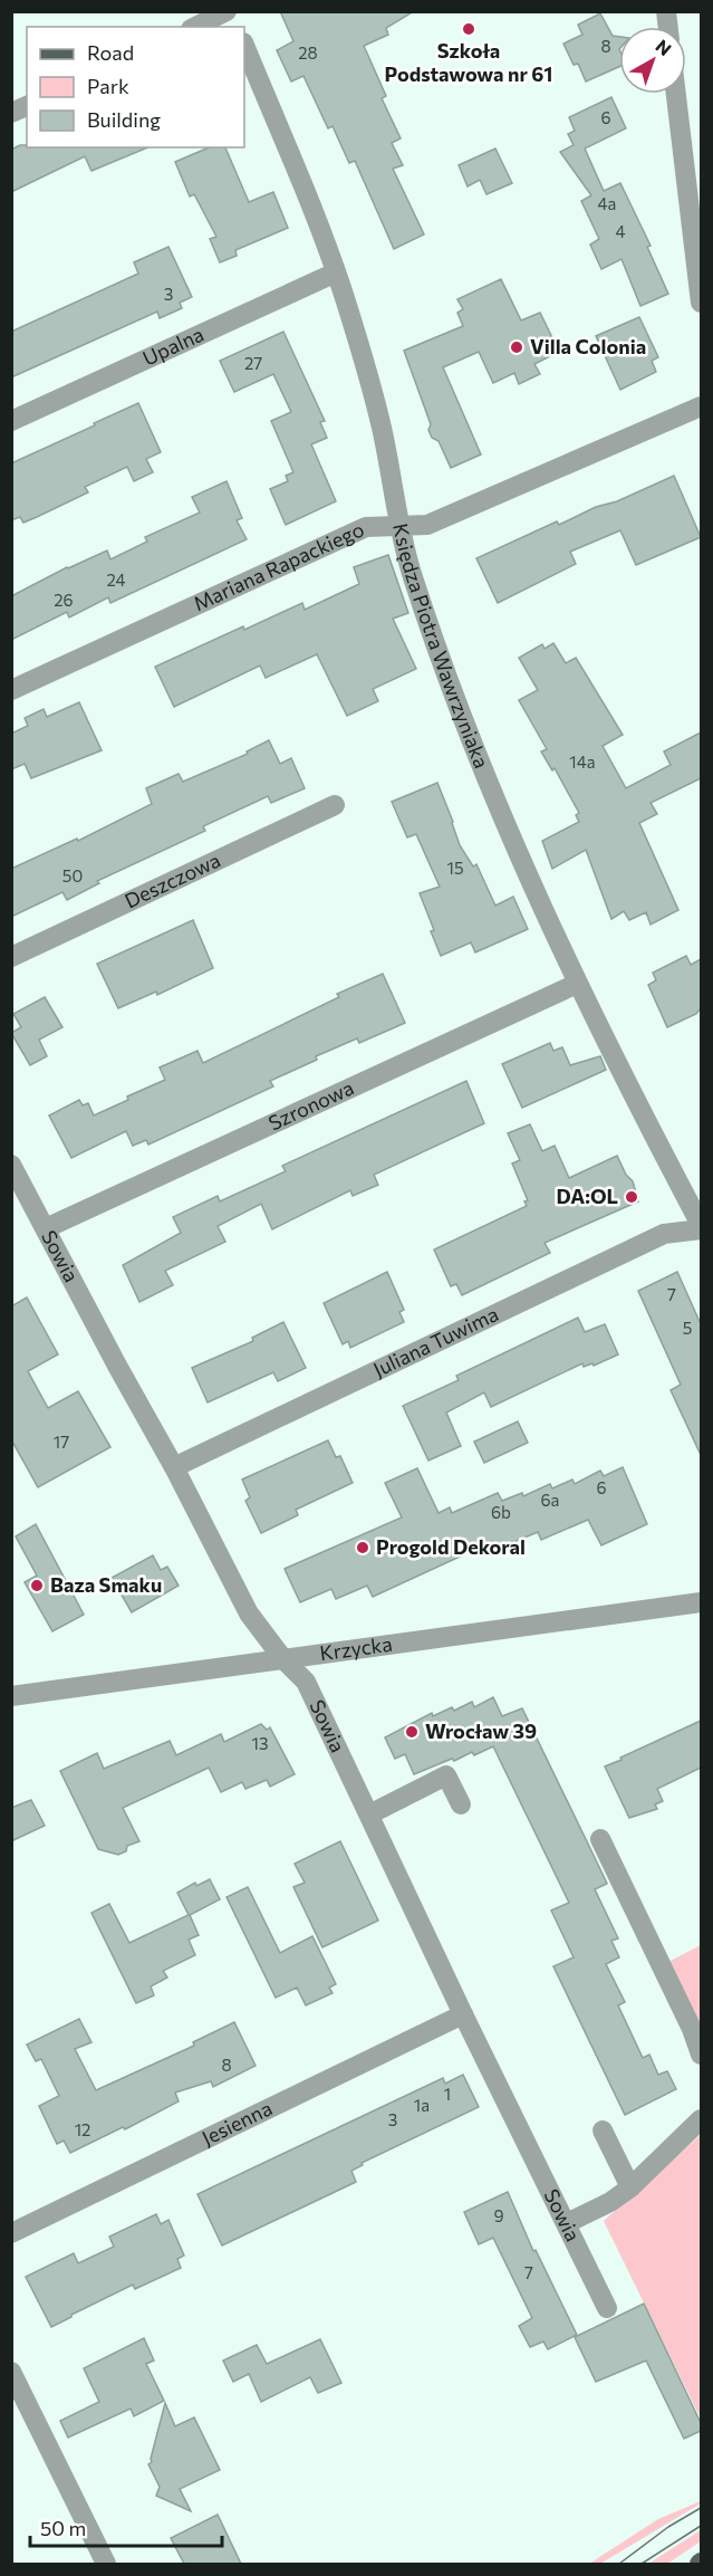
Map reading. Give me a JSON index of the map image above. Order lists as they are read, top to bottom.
{
  "streets": {
    "street": [
      "Upalna",
      "Mariana Rapackiego",
      "Księdza Piotra Wawrzyniaka",
      "Deszczowa",
      "Szronowa",
      "Sowia",
      "Juliana Tuwima",
      "Krzycka",
      "Jesienna"
    ]
  },
  "crossings": [
    ["Upalna", "Księdza Piotra Wawrzyniaka"],
    ["Mariana Rapackiego", "Księdza Piotra Wawrzyniaka"],
    ["Księdza Piotra Wawrzyniaka", "Szronowa"],
    ["Księdza Piotra Wawrzyniaka", "Juliana Tuwima"],
    ["Szronowa", "Sowia"],
    ["Sowia", "Juliana Tuwima"],
    ["Sowia", "Krzycka"],
    ["Sowia", "Jesienna"]
  ],
  "places": [
    "Szkoła Podstawowa nr 61",
    "Villa Colonia",
    "DA:OL",
    "Progold Dekoral",
    "Baza Smaku",
    "Wrocław 39"
  ],
  "house_numbers": [
    "8",
    "28",
    "6",
    "4a",
    "4",
    "3",
    "27",
    "24",
    "26",
    "14a",
    "15",
    "50",
    "7",
    "5",
    "17",
    "6",
    "6a",
    "6b",
    "13",
    "8",
    "1",
    "1a",
    "3",
    "12",
    "9",
    "7"
  ],
  "legend": ["Road", "Park", "Building"],
  "scale_bar": "50 m",
  "north": "top right"
}
